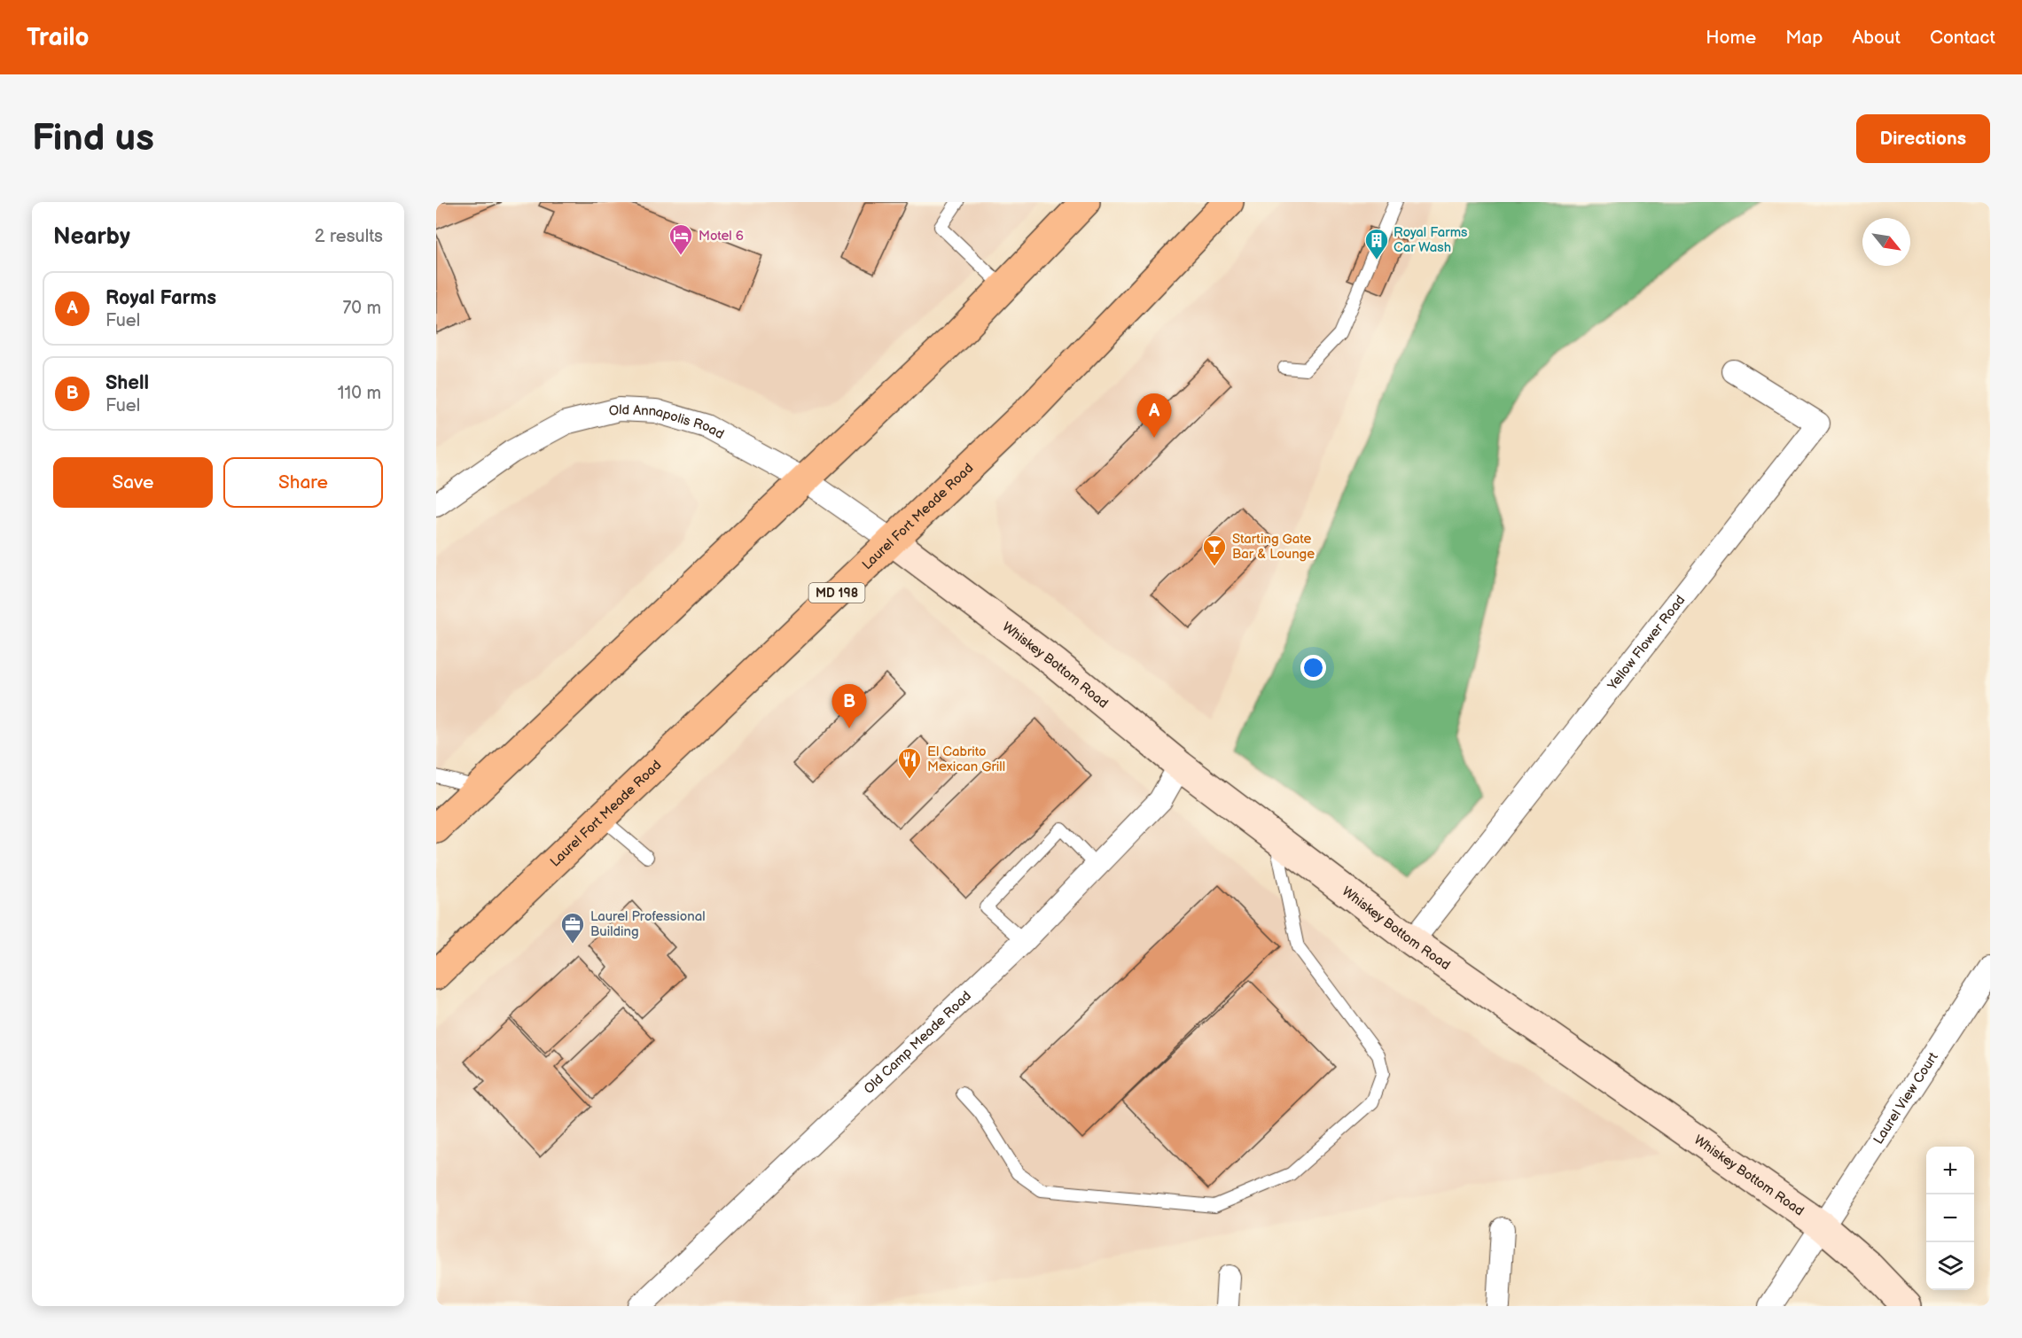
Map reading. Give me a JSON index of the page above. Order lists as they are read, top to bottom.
{
  "streets": {
    "main road": ["Laurel Fort Meade Road", "MD 198"],
    "street": [
      "Old Annapolis Road",
      "Yellow Flower Road",
      "Whiskey Bottom Road",
      "Old Camp Meade Road",
      "Laurel View Court"
    ]
  },
  "crossings": [
    ["Old Annapolis Road", "Laurel Fort Meade Road"],
    ["Old Annapolis Road", "Whiskey Bottom Road"],
    ["Laurel Fort Meade Road", "Whiskey Bottom Road"],
    ["Yellow Flower Road", "Whiskey Bottom Road"],
    ["Whiskey Bottom Road", "Old Camp Meade Road"],
    ["Whiskey Bottom Road", "Laurel View Court"]
  ],
  "places": {
    "hotel": ["Motel 6"],
    "building": ["Royal Farms Car Wash"],
    "bar": ["Starting Gate Bar & Lounge"],
    "restaurant": ["El Cabrito Mexican Grill"],
    "office": ["Laurel Professional Building"]
  },
  "north": "bottom right",
  "page": {
    "header": "Trailo",
    "nav": [
      "Home",
      "Map",
      "About",
      "Contact"
    ],
    "buttons": [
      "Directions",
      ["Save", "Share"]
    ],
    "title": "Find us",
    "heading": ["Nearby", "2 results"],
    "list": [
      {
        "mark": "A",
        "name": "Royal Farms",
        "note": "Fuel",
        "value": "70 m"
      },
      {
        "mark": "B",
        "name": "Shell",
        "note": "Fuel",
        "value": "110 m"
      }
    ],
    "pins": ["A", "B"],
    "map_buttons": ["+", "−"]
  }
}
